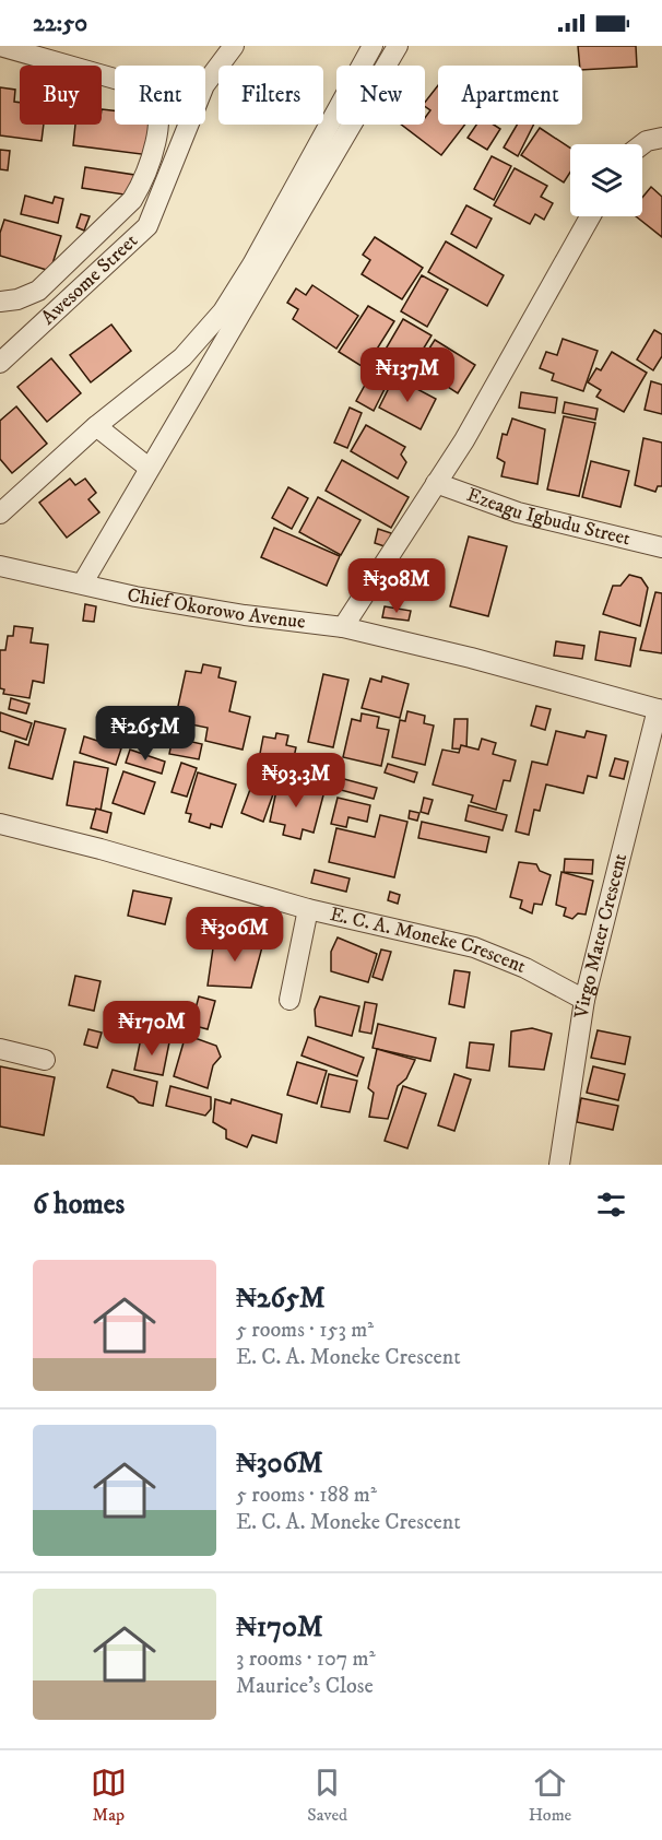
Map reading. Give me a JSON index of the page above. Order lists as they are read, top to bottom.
{
  "streets": {
    "street": [
      "Awesome Street",
      "Ezeagu Igbudu Street",
      "Chief Okorowo Avenue",
      "Virgo Mater Crescent",
      "E. C. A. Moneke Crescent"
    ]
  },
  "crossings": [
    ["Chief Okorowo Avenue", "Virgo Mater Crescent"],
    ["Virgo Mater Crescent", "E. C. A. Moneke Crescent"]
  ],
  "page": {
    "status": "22:50",
    "chip": [
      "Buy",
      "Rent",
      "Filters",
      "New",
      "Apartment"
    ],
    "price": [
      "₦137M",
      "₦308M",
      "₦265M",
      "₦93.3M",
      "₦306M",
      "₦170M"
    ],
    "heading": "6 homes",
    "list": [
      {
        "name": "₦265M",
        "note": "5 rooms · 153 m² · E. C. A. Moneke Crescent"
      },
      {
        "name": "₦306M",
        "note": "5 rooms · 188 m² · E. C. A. Moneke Crescent"
      },
      {
        "name": "₦170M",
        "note": "3 rooms · 107 m² · Maurice's Close"
      }
    ],
    "tabs": ["Map", "Saved", "Home"]
  }
}
